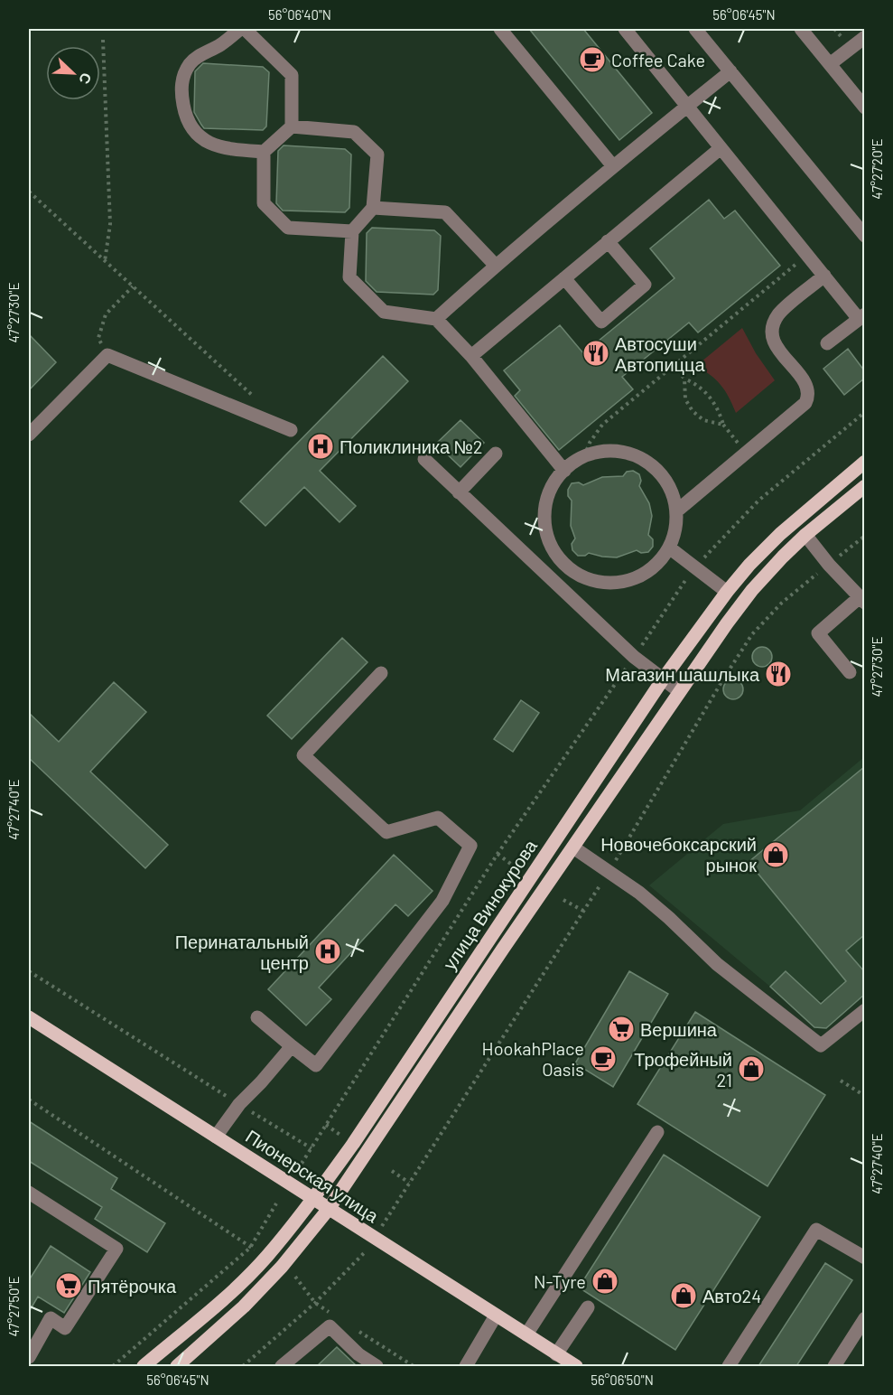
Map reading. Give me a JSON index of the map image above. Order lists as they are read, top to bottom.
{
  "streets": {
    "main road": ["улица Винокурова", "Пионерская улица"]
  },
  "crossings": [
    ["улица Винокурова", "Пионерская улица"]
  ],
  "places": {
    "cafe": ["Coffee Cake", "HookahPlace Oasis"],
    "restaurant": ["Автосуши Автопицца", "Магазин шашлыка"],
    "hospital": ["Поликлиника №2", "Перинатальный центр"],
    "shop": [
      "Новочебоксарский рынок",
      "Трофейный 21",
      "N-Tyre",
      "Авто24"
    ],
    "supermarket": ["Вершина", "Пятёрочка"]
  },
  "north": "bottom right",
  "coordinates": [
    "56°06'40\"N",
    "56°06'45\"N",
    "47°27'20\"E",
    "47°27'30\"E",
    "47°27'40\"E",
    "47°27'50\"E",
    "56°06'50\"N"
  ]
}
